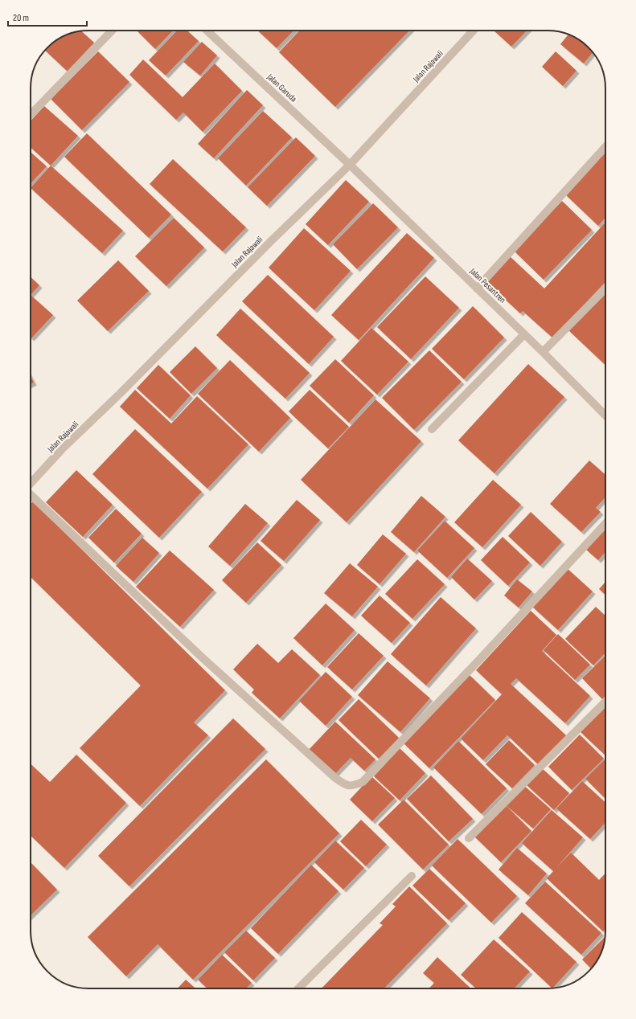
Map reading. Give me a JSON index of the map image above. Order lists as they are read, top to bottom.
{
  "streets": {
    "street": ["Jalan Rajawali", "Jalan Garuda", "Jalan Pesantren"]
  },
  "crossings": [
    ["Jalan Rajawali", "Jalan Garuda"],
    ["Jalan Rajawali", "Jalan Pesantren"],
    ["Jalan Garuda", "Jalan Pesantren"]
  ],
  "scale_bar": "20 m"
}
